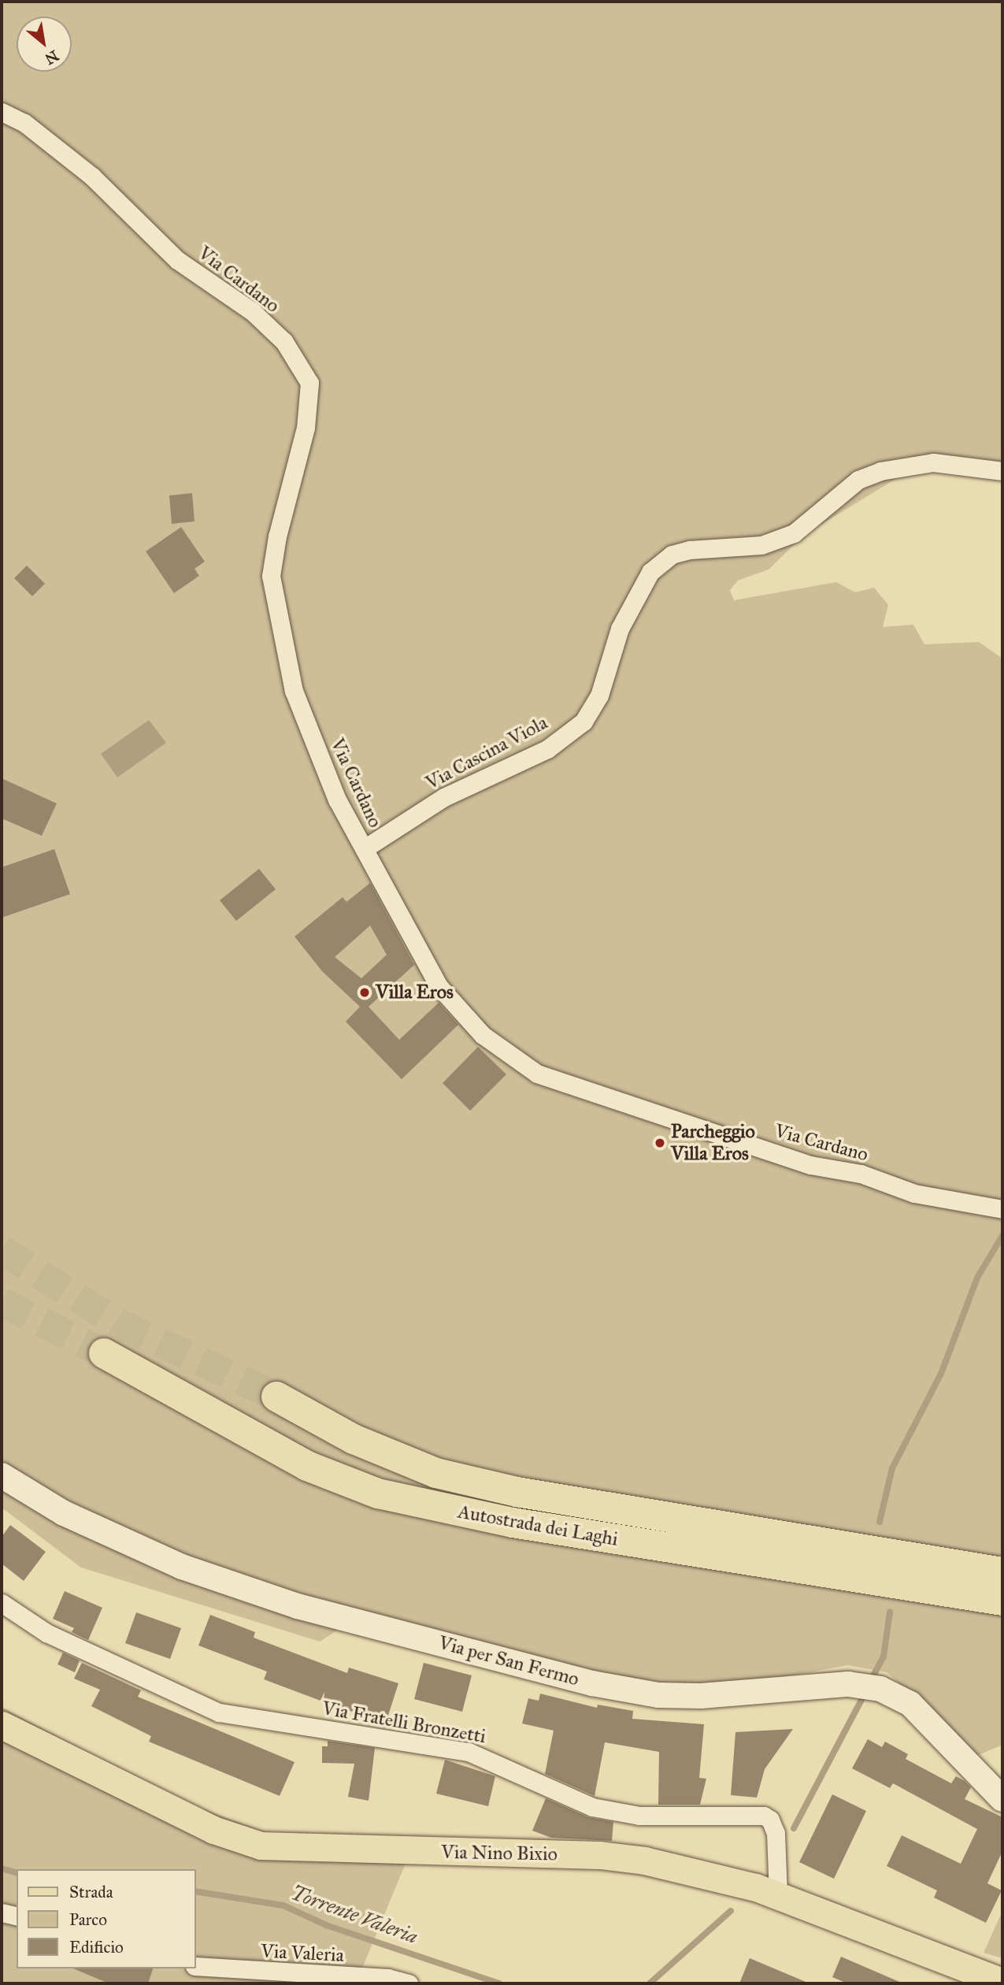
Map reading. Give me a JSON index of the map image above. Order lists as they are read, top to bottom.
{
  "streets": {
    "highway": ["Autostrada dei Laghi"],
    "main road": ["Via per San Fermo", "Via Nino Bixio"],
    "street": [
      "Via Cardano",
      "Via Cascina Viola",
      "Via Fratelli Bronzetti",
      "Via Valeria"
    ]
  },
  "crossings": [
    ["Via Cardano", "Via Cascina Viola"],
    ["Via Fratelli Bronzetti", "Via Nino Bixio"]
  ],
  "water": ["Torrente Valeria"],
  "places": ["Villa Eros", "Parcheggio Villa Eros"],
  "legend": ["Strada", "Parco", "Edificio"],
  "north": "bottom right"
}
